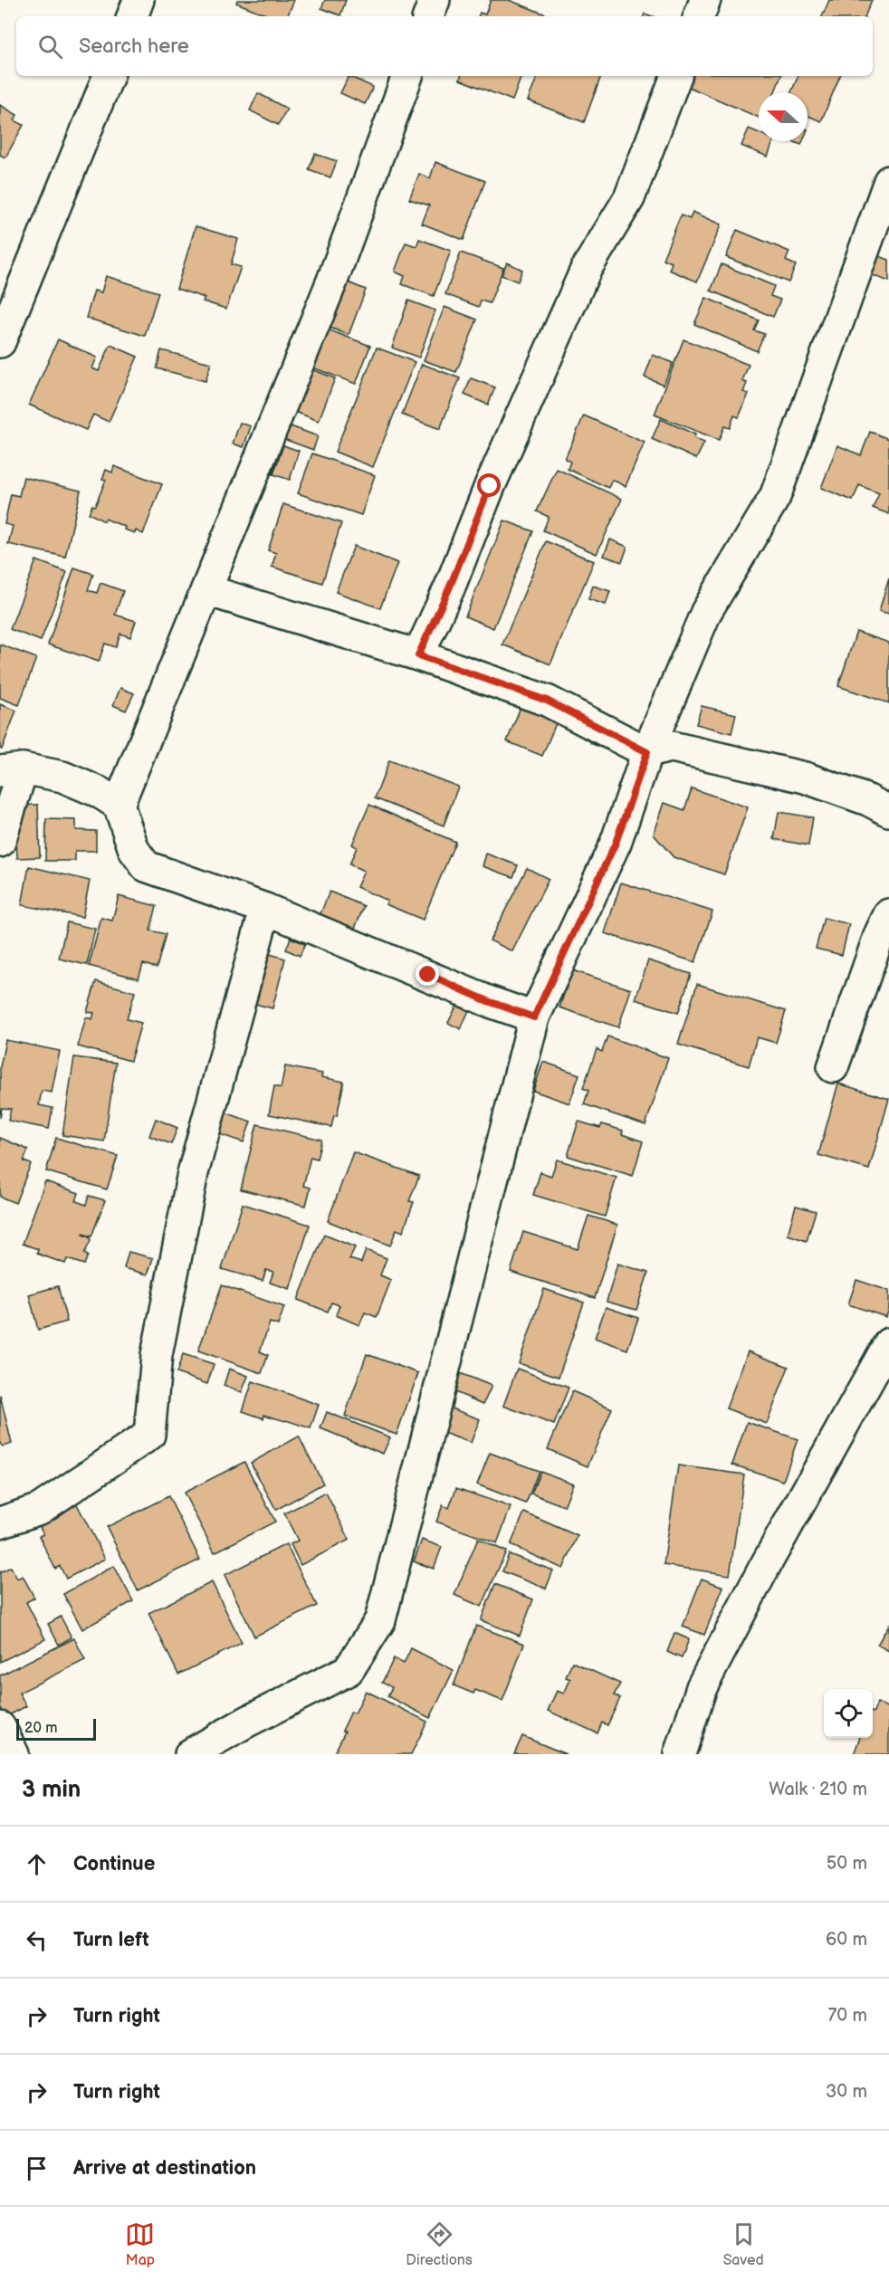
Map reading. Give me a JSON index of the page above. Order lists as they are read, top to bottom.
{
  "scale_bar": "20 m",
  "north": "left",
  "page": {
    "search": "Search here",
    "scale": "20 m",
    "heading": ["3 min", "Walk · 210 m"],
    "list": [
      ["Continue", "50 m"],
      ["Turn left", "60 m"],
      ["Turn right", "70 m"],
      ["Turn right", "30 m"],
      "Arrive at destination"
    ],
    "nav": ["Map", "Directions", "Saved"]
  }
}
